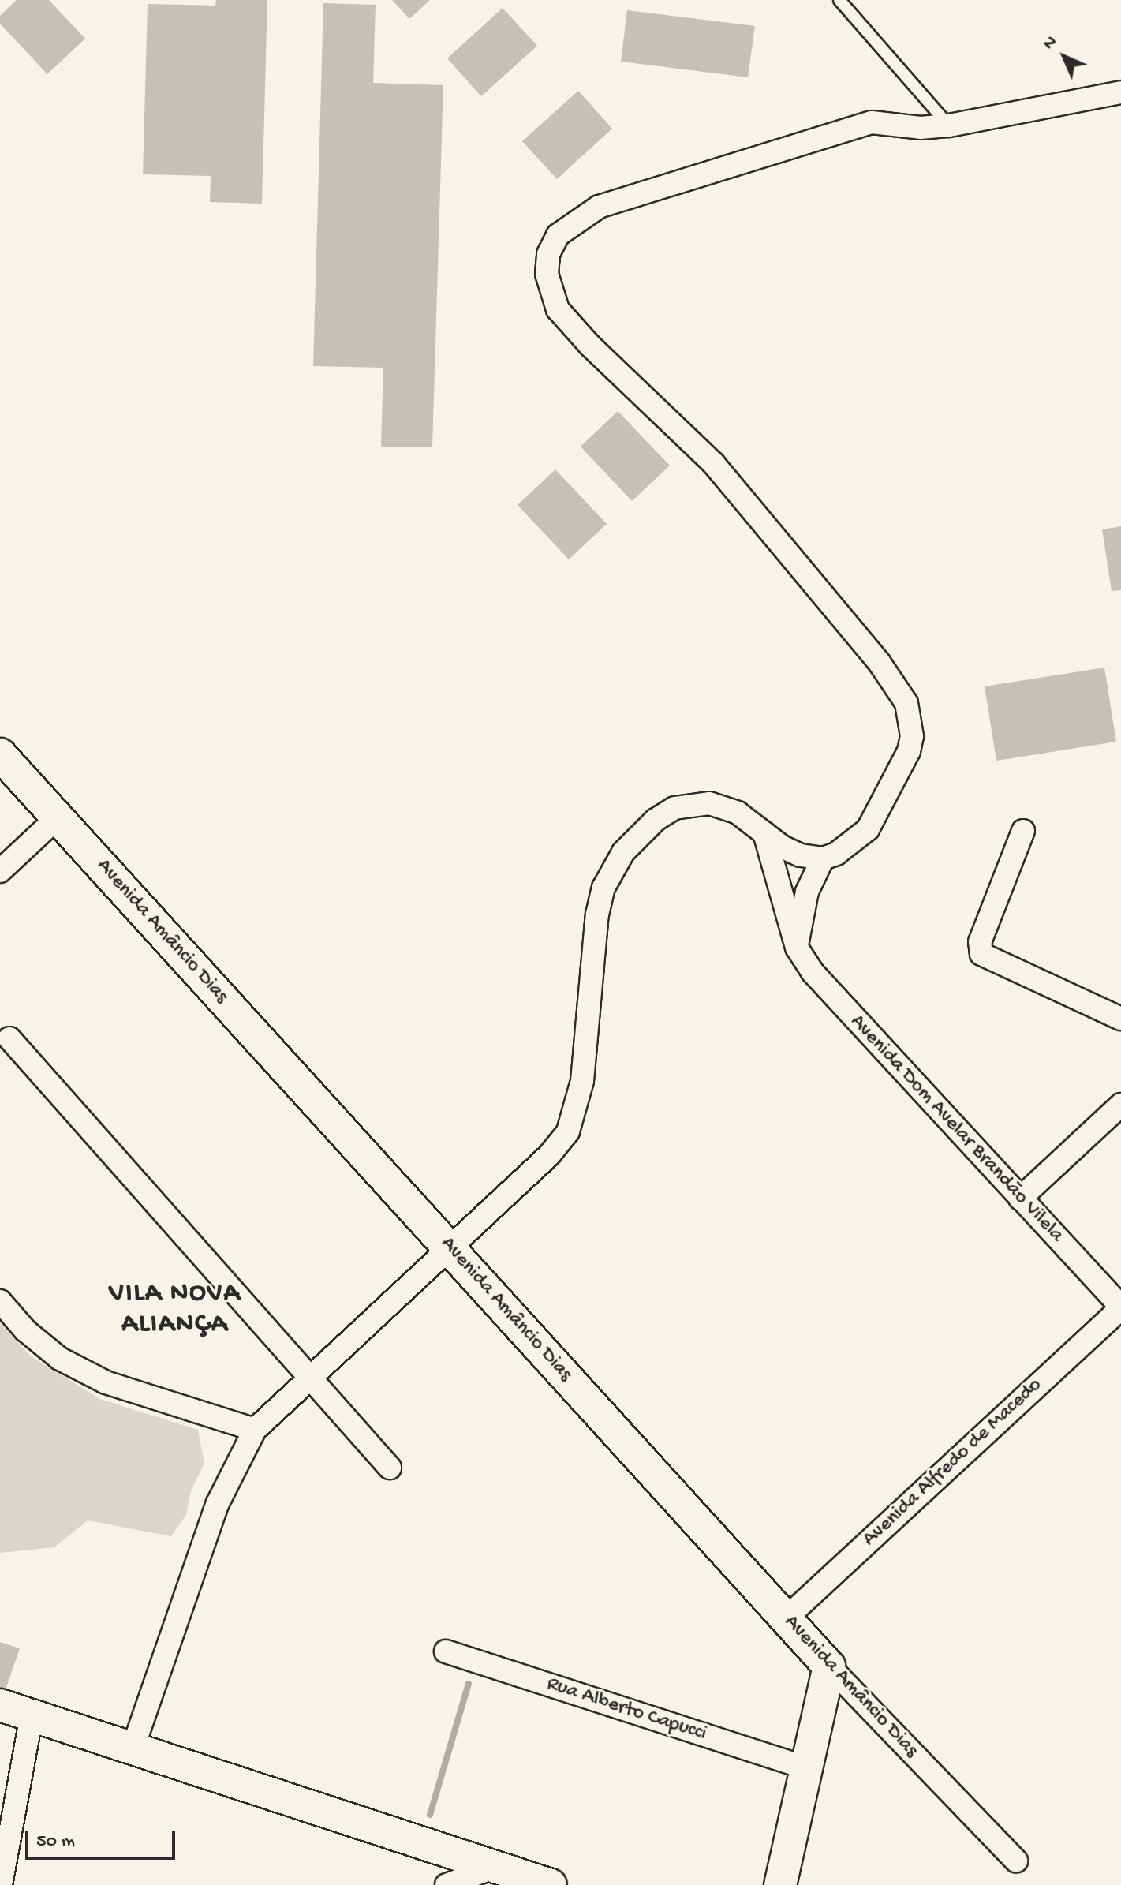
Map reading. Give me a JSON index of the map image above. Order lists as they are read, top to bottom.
{
  "streets": {
    "street": [
      "Avenida Amâncio Dias",
      "Avenida Dom Avelar Brandão Vilela",
      "Avenida Alfredo de Macedo",
      "Rua Alberto Capucci"
    ]
  },
  "crossings": [
    ["Avenida Amâncio Dias", "Avenida Alfredo de Macedo"],
    ["Avenida Dom Avelar Brandão Vilela", "Avenida Alfredo de Macedo"]
  ],
  "districts": ["VILA NOVA ALIANÇA"],
  "scale_bar": "50 m",
  "north": "top left"
}
